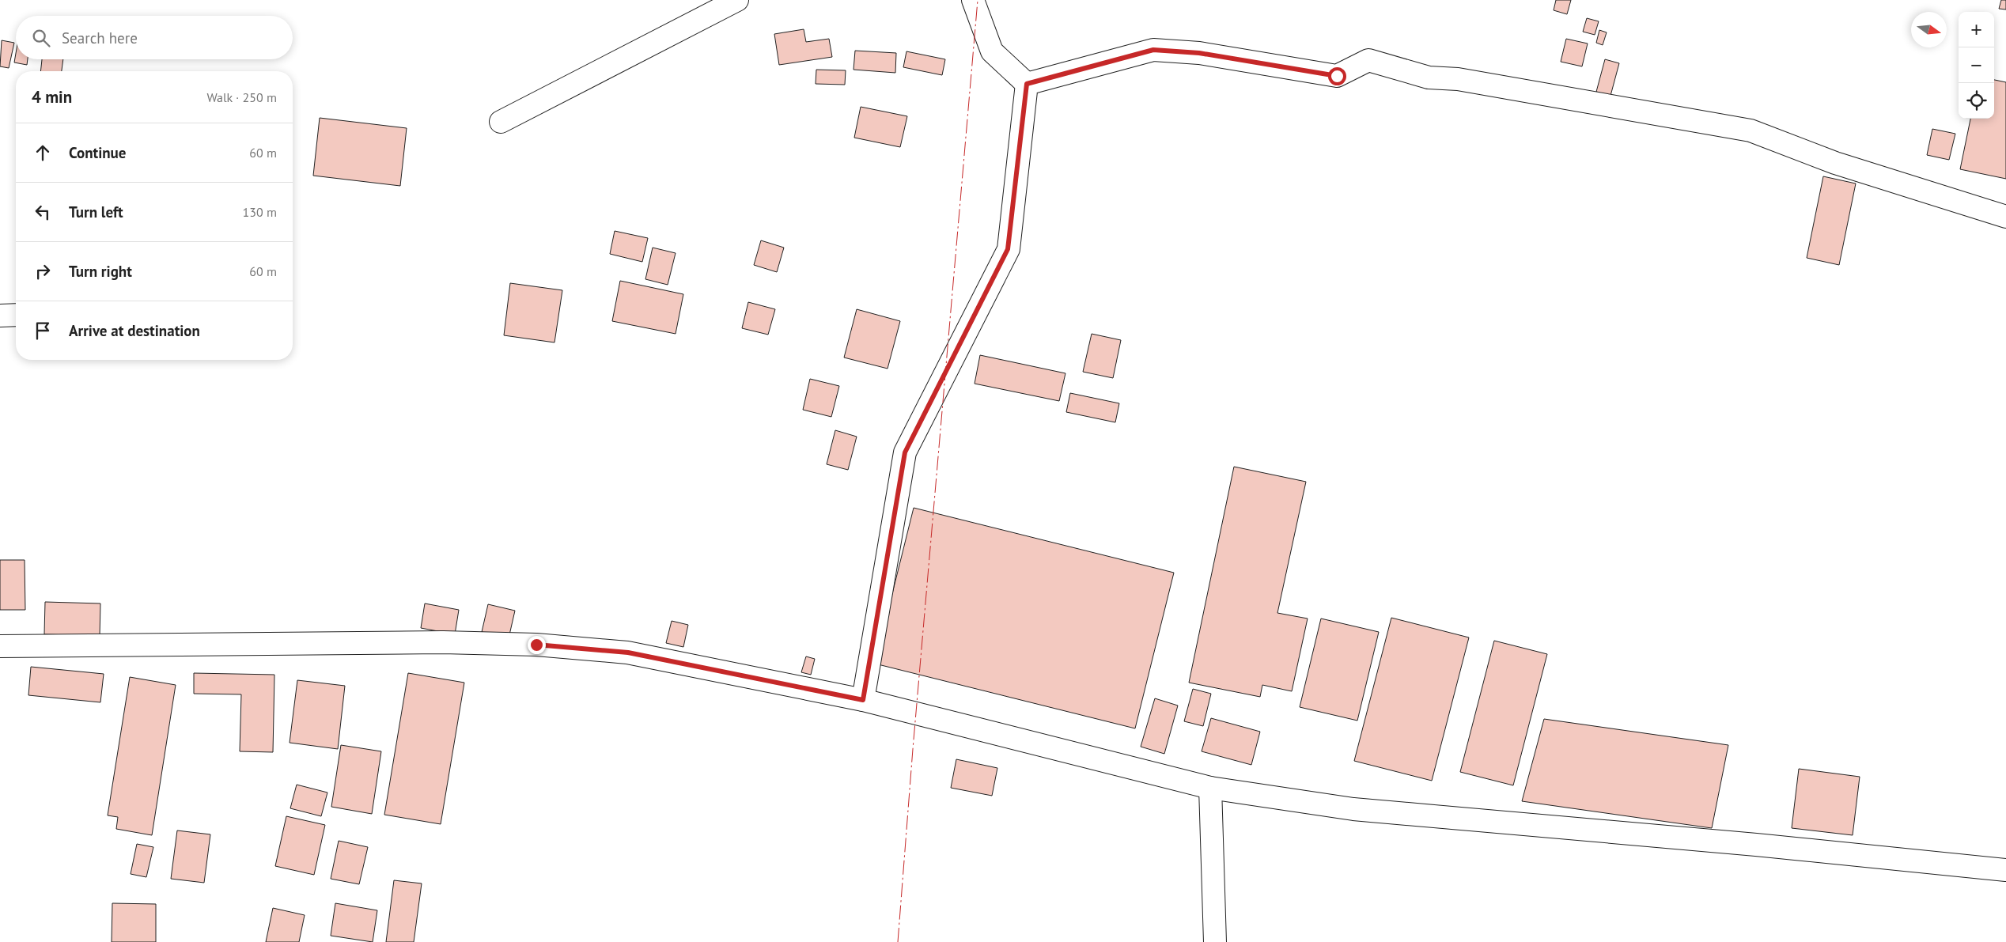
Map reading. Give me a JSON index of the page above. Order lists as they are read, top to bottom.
{
  "north": "right",
  "page": {
    "map_buttons": ["+", "−"],
    "search": "Search here",
    "heading": ["4 min", "Walk · 250 m"],
    "list": [
      ["Continue", "60 m"],
      ["Turn left", "130 m"],
      ["Turn right", "60 m"],
      "Arrive at destination"
    ]
  }
}
